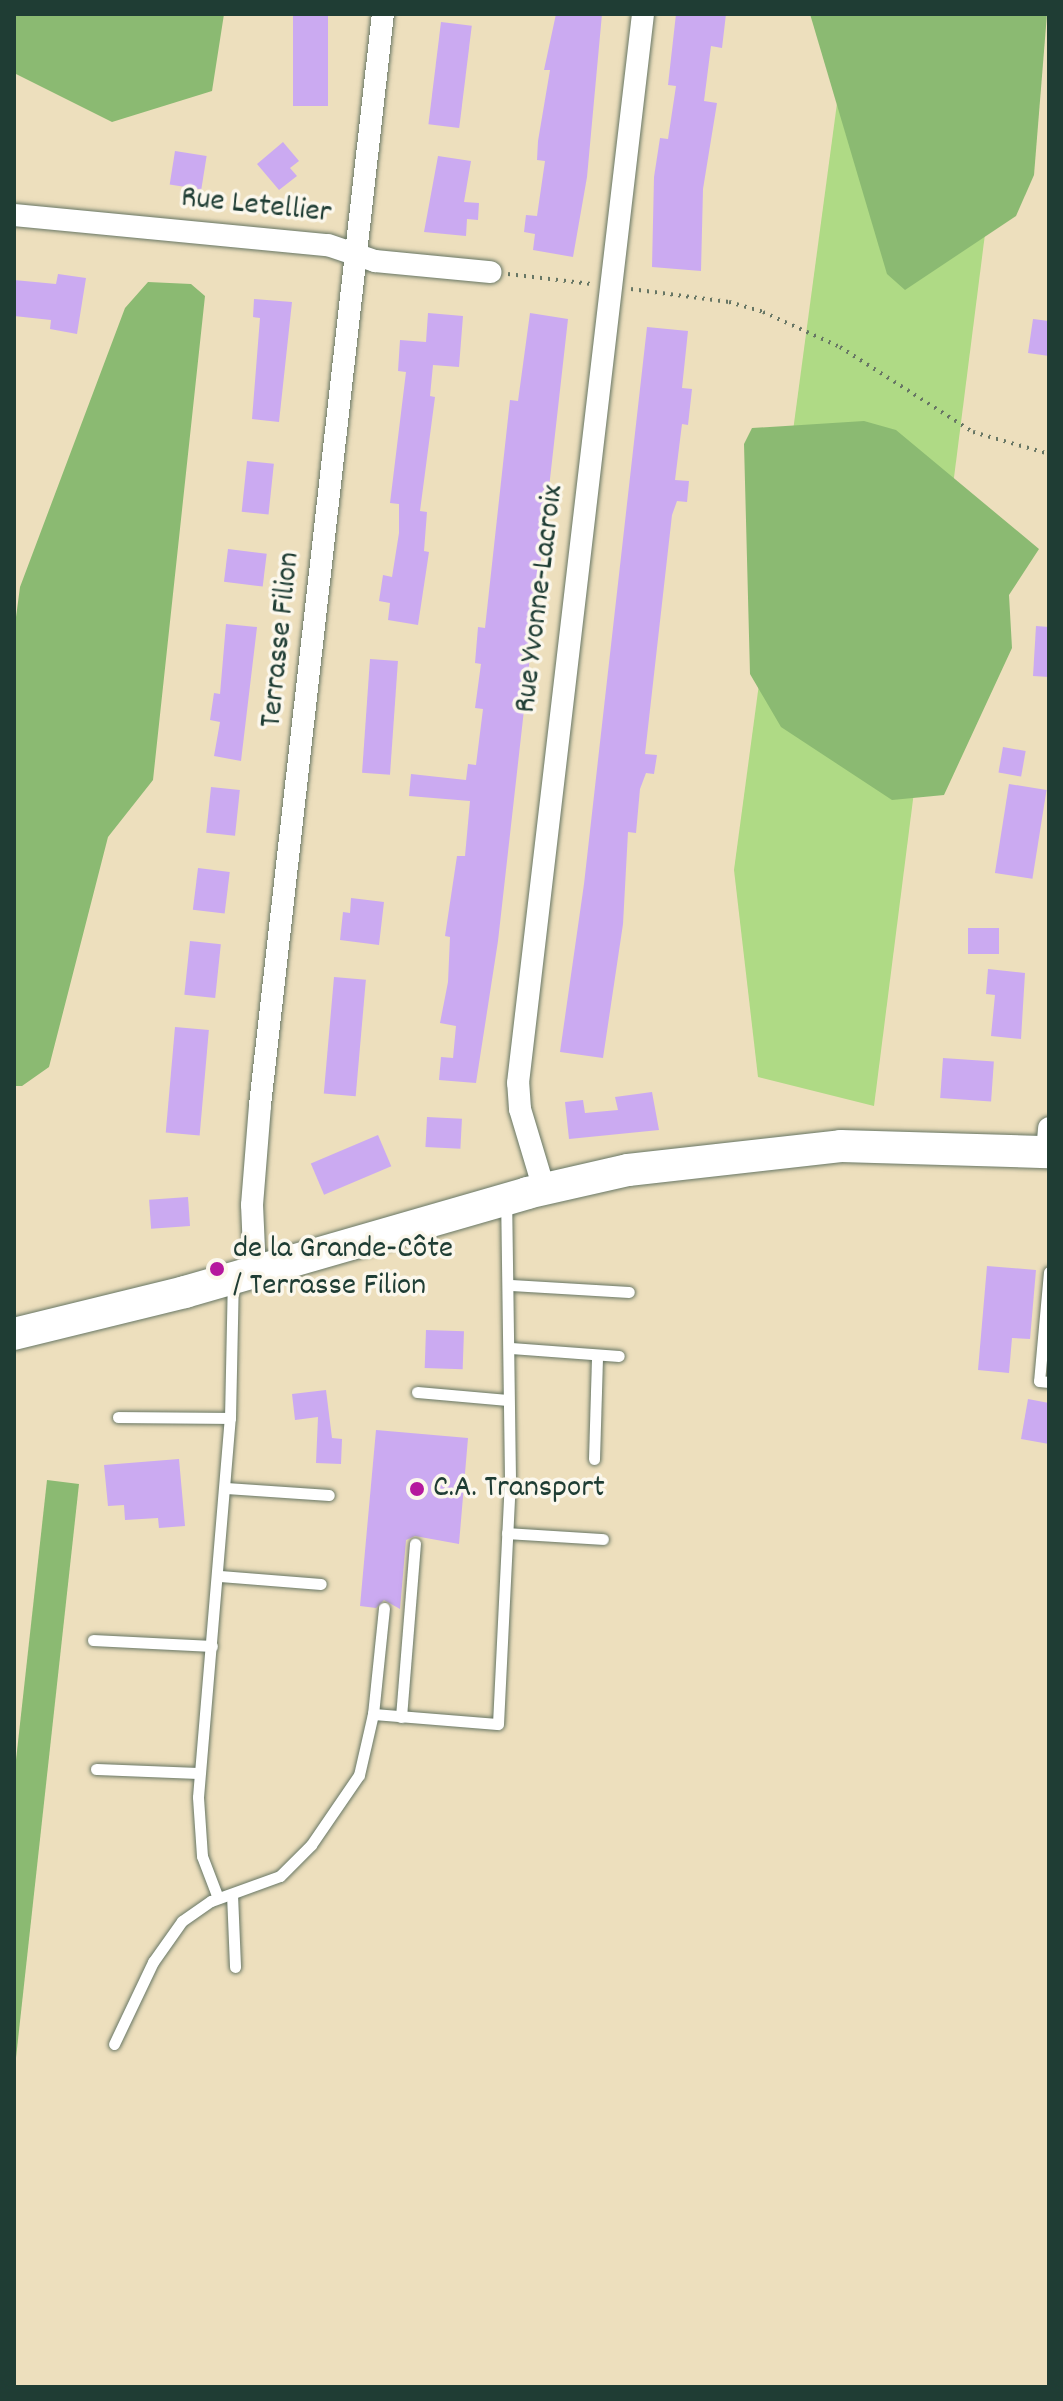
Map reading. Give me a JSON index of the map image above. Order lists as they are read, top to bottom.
{
  "streets": {
    "street": ["Rue Letellier", "Rue Yvonne-Lacroix", "Terrasse Filion"]
  },
  "crossings": [
    ["Rue Letellier", "Terrasse Filion"]
  ],
  "places": ["de la Grande-Côte / Terrasse Filion", "C.A. Transport"]
}
